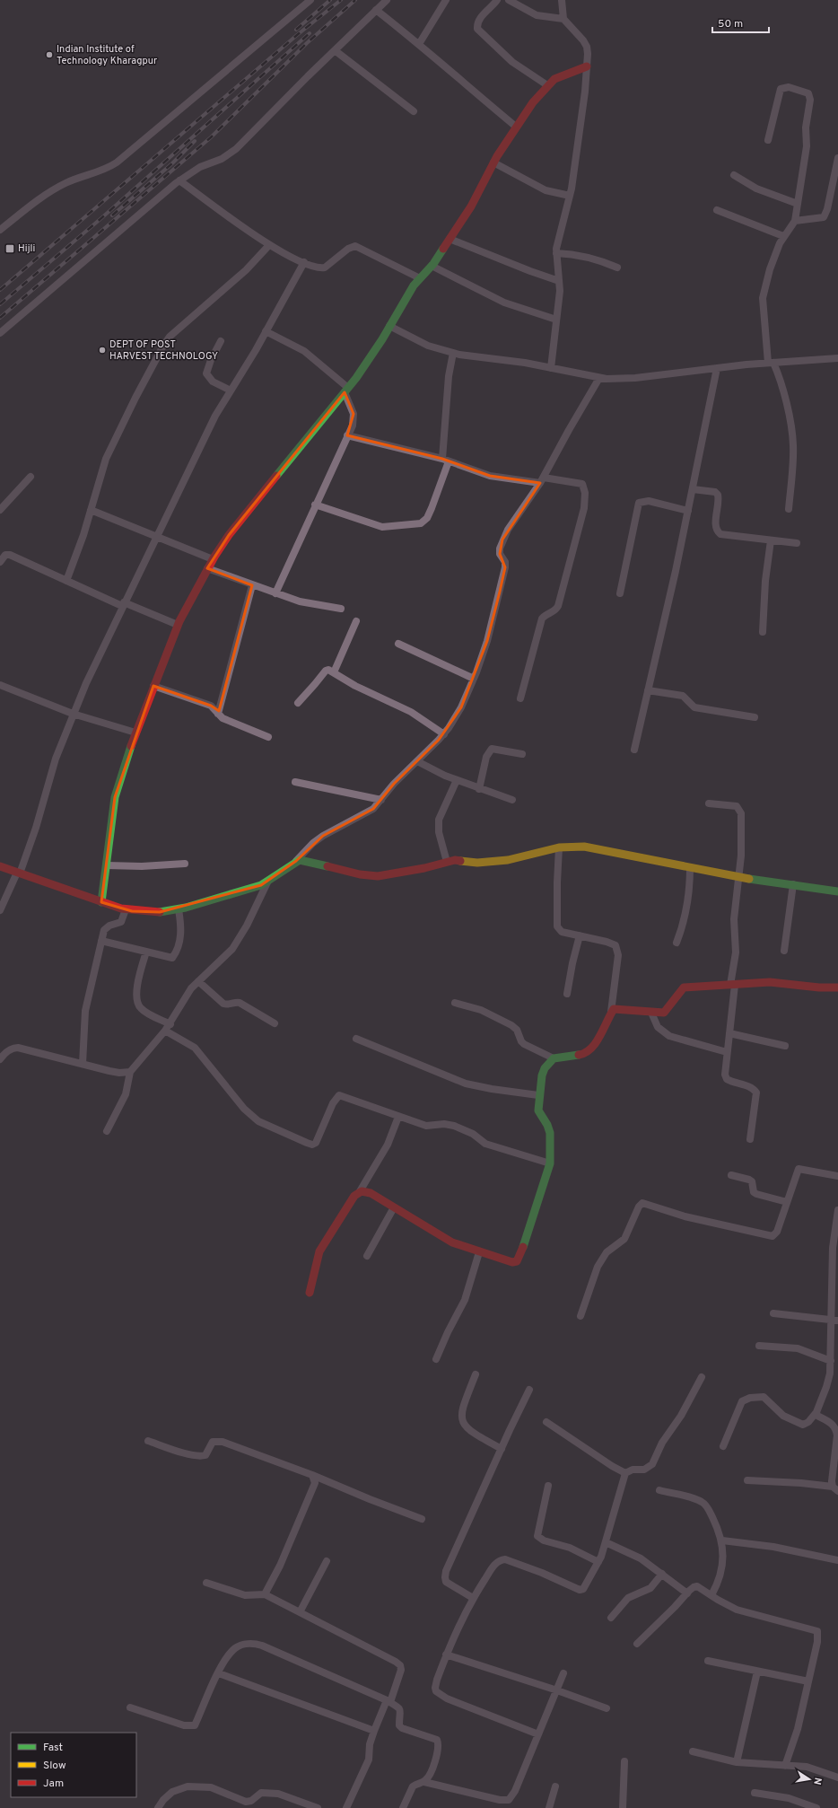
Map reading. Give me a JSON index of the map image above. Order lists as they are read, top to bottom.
{
  "places": {
    "other": ["Indian Institute of Technology Kharagpur", "DEPT OF POST HARVEST TECHNOLOGY"],
    "transit": ["Hijli"]
  },
  "legend": ["Fast", "Slow", "Jam"],
  "scale_bar": "50 m",
  "north": "right"
}
